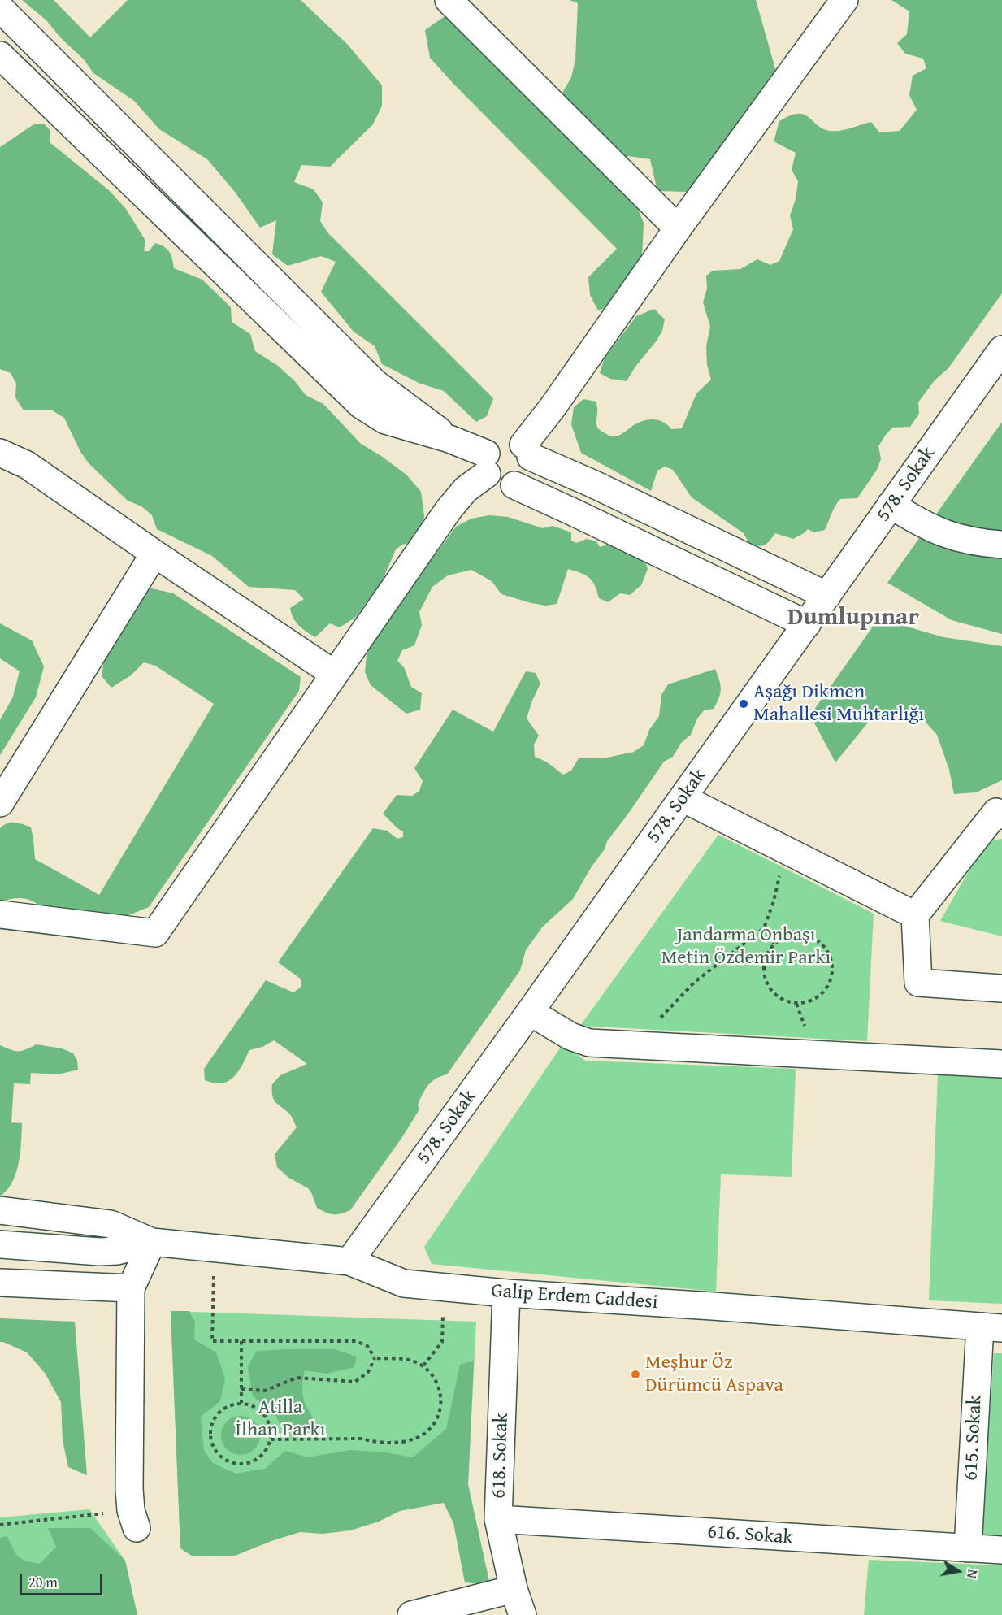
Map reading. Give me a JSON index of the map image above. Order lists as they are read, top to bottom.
{
  "streets": {
    "street": [
      "578. Sokak",
      "Galip Erdem Caddesi",
      "615. Sokak",
      "618. Sokak",
      "616. Sokak"
    ]
  },
  "crossings": [
    ["578. Sokak", "Galip Erdem Caddesi"],
    ["Galip Erdem Caddesi", "615. Sokak"],
    ["Galip Erdem Caddesi", "618. Sokak"],
    ["615. Sokak", "616. Sokak"],
    ["618. Sokak", "616. Sokak"]
  ],
  "districts": ["Dumlupınar"],
  "parks": ["Jandarma Onbaşı Metin Özdemir Parkı", "Atilla İlhan Parkı"],
  "places": ["Aşağı Dikmen Mahallesi Muhtarlığı", "Meşhur Öz Dürümcü Aspava"],
  "scale_bar": "20 m",
  "north": "right"
}
